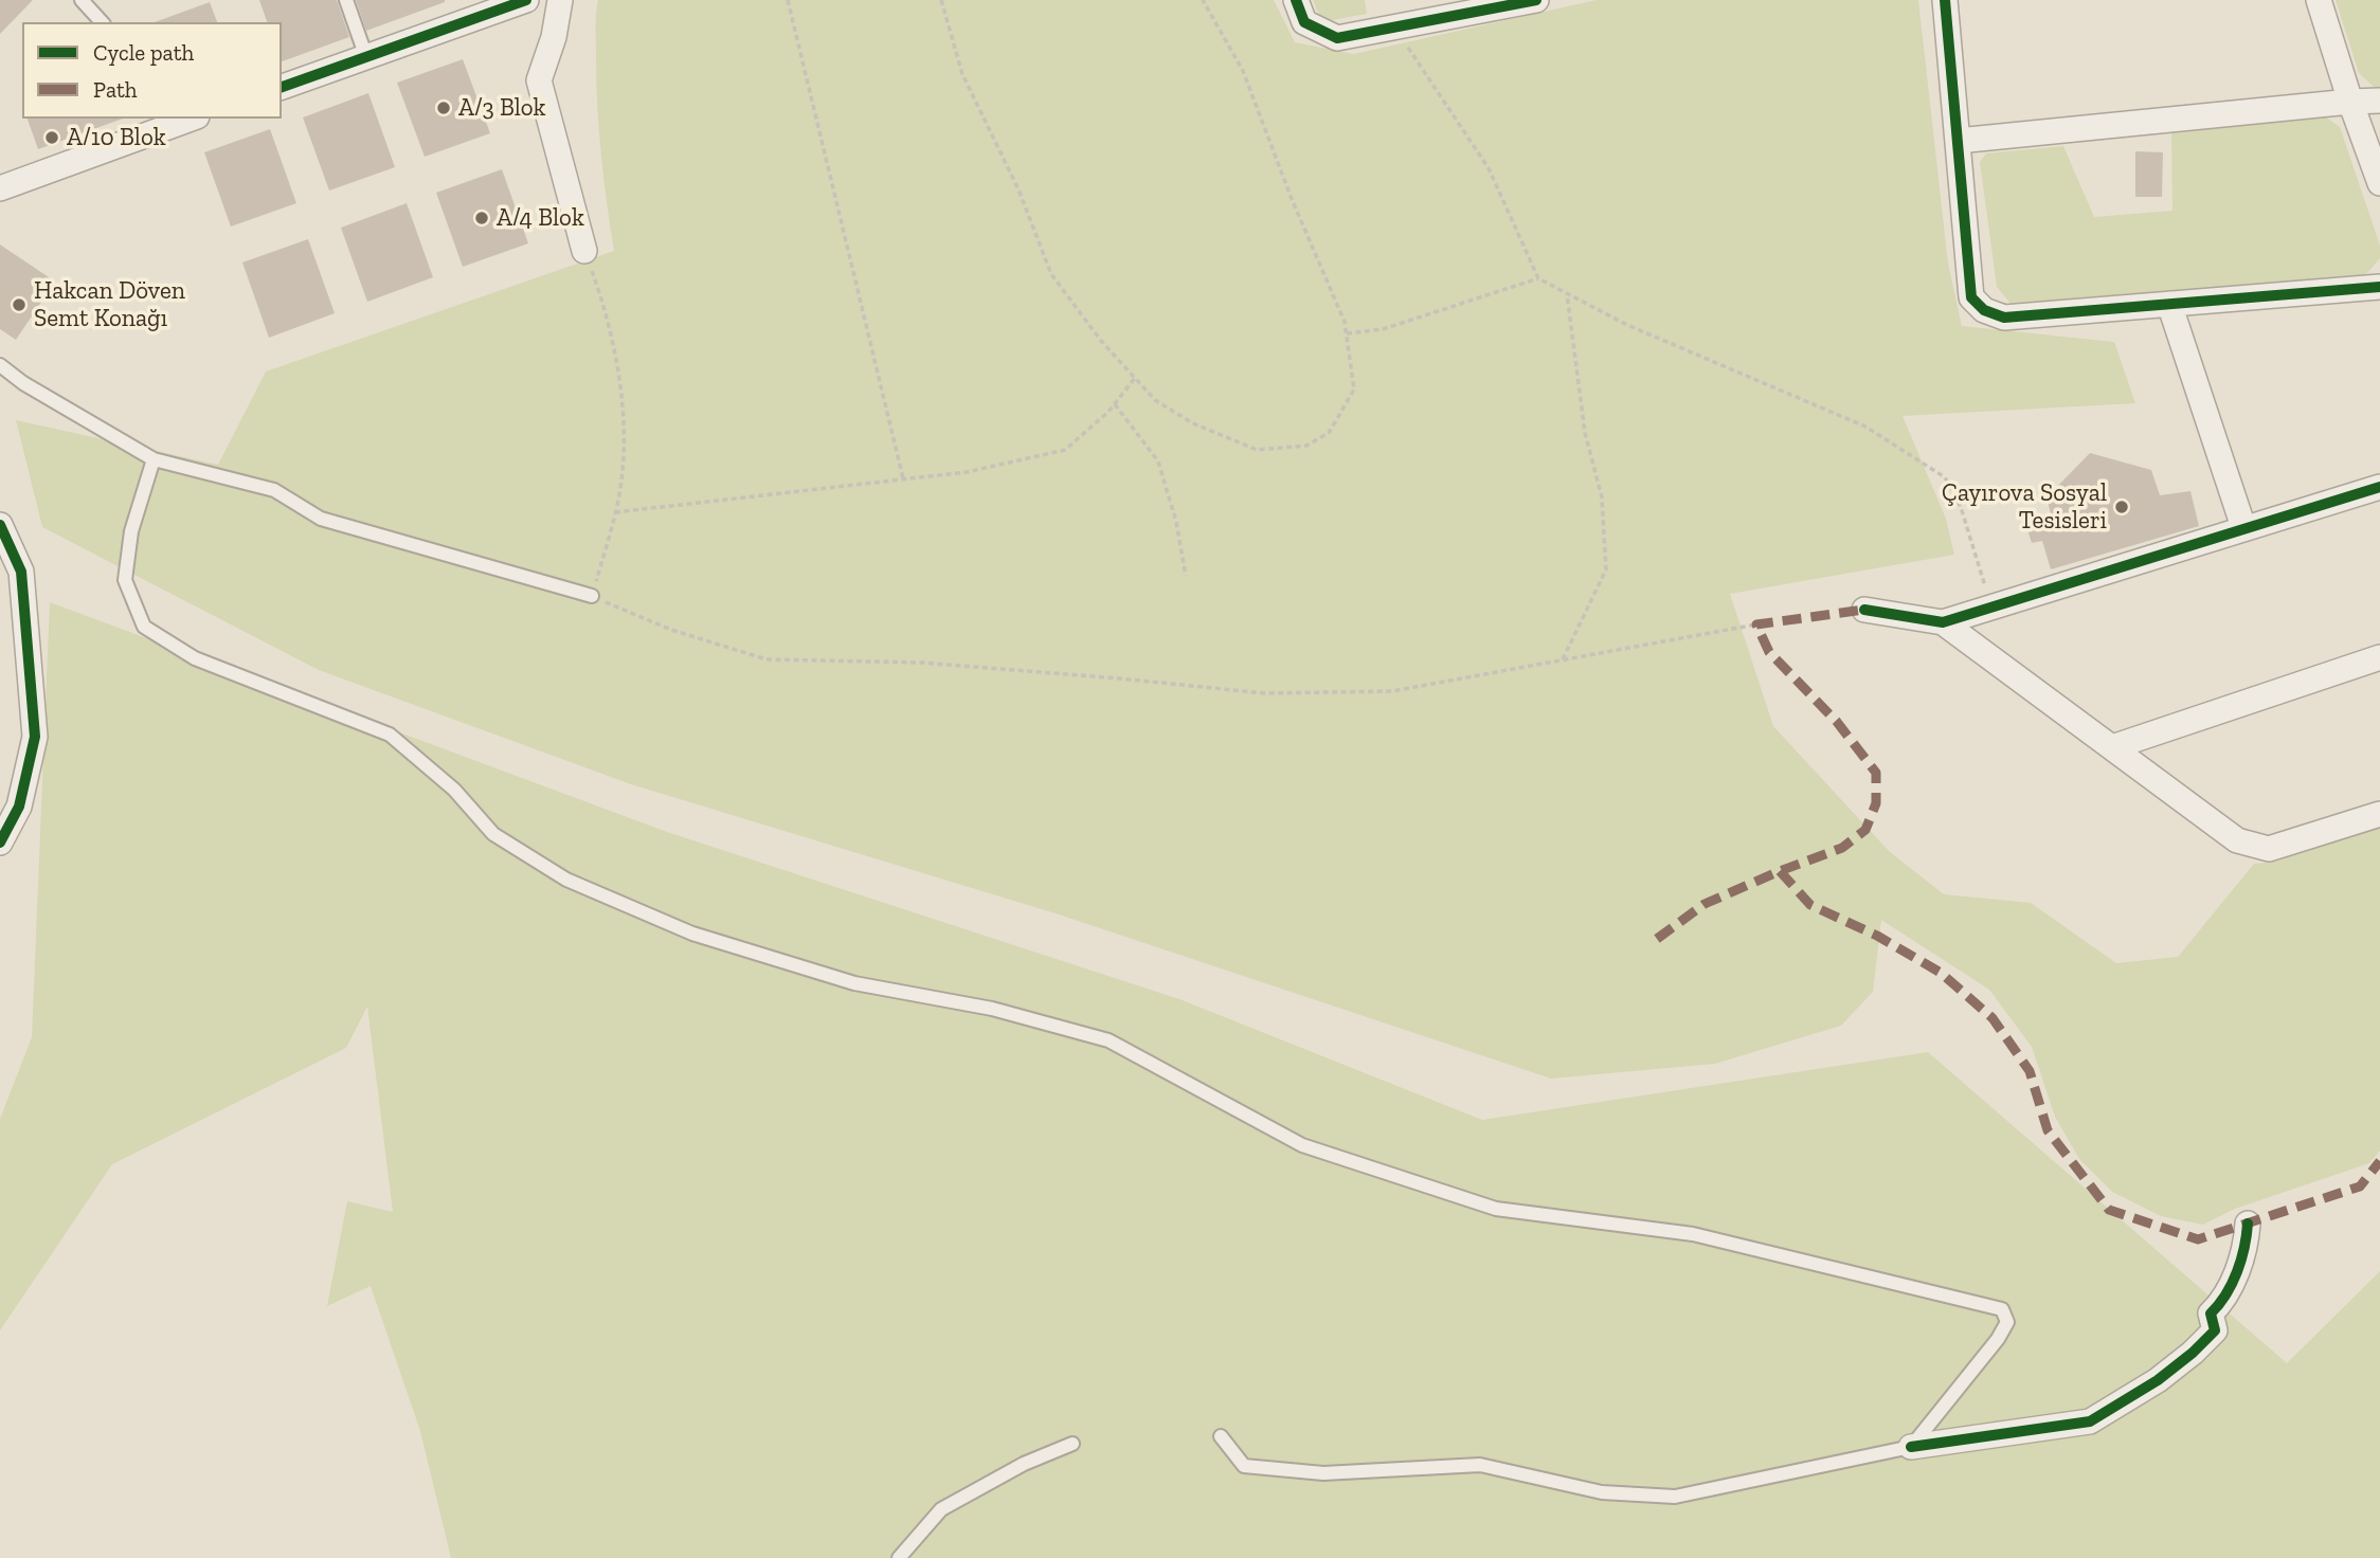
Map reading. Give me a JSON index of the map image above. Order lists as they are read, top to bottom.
{
  "places": [
    "A/3 Blok",
    "A/10 Blok",
    "A/4 Blok",
    "Hakcan Döven Semt Konağı",
    "Çayırova Sosyal Tesisleri"
  ],
  "legend": ["Cycle path", "Path"]
}
